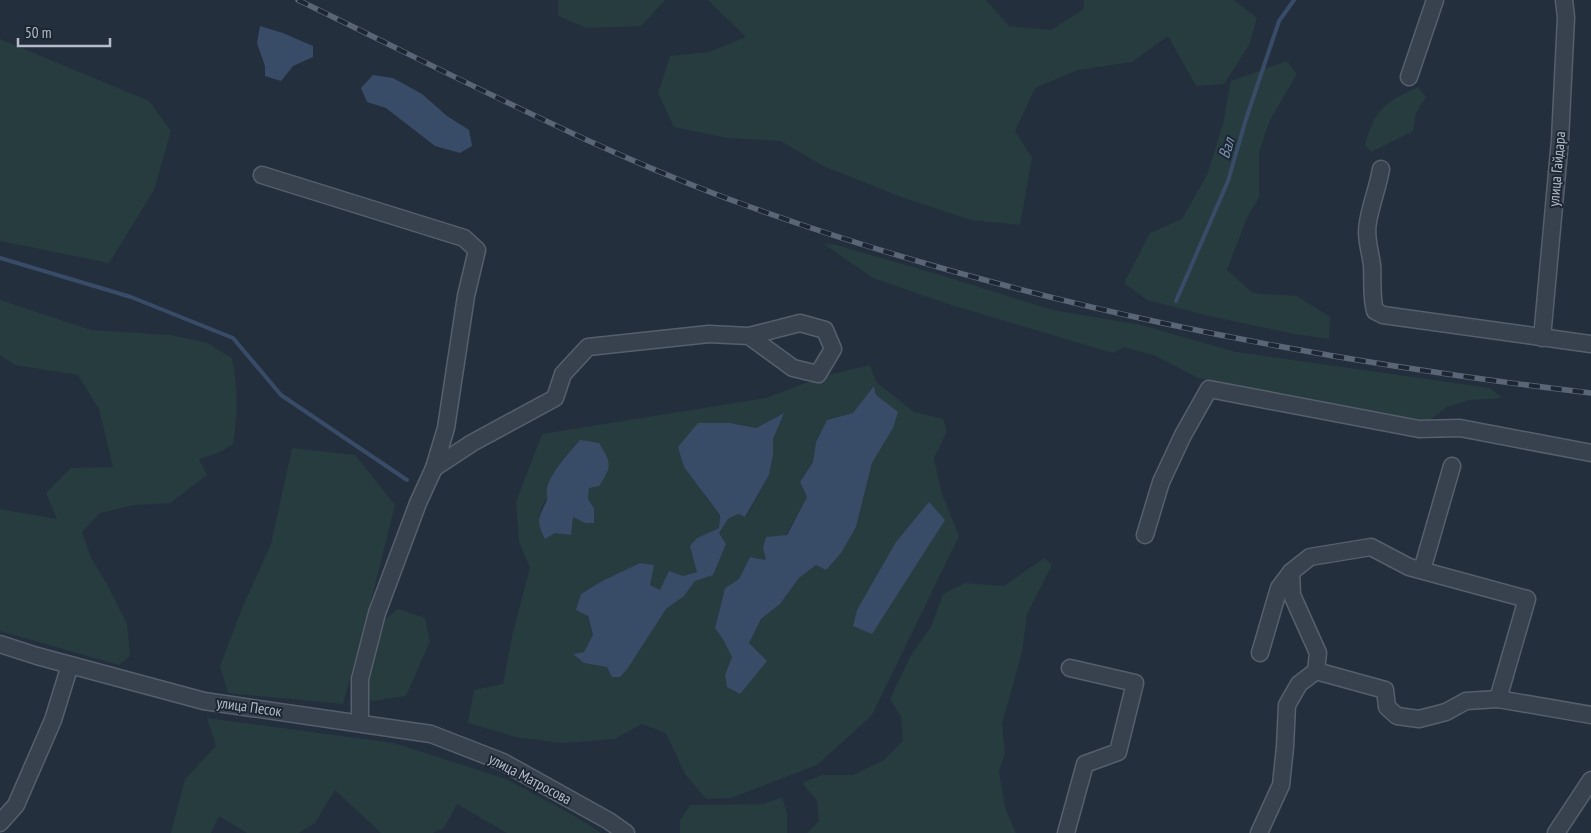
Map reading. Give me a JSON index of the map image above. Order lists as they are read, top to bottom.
{
  "streets": {
    "street": ["улица Гайдара", "улица Песок", "улица Матросова"]
  },
  "crossings": [
    ["улица Песок", "улица Матросова"]
  ],
  "water": ["Вал"],
  "scale_bar": "50 m"
}
